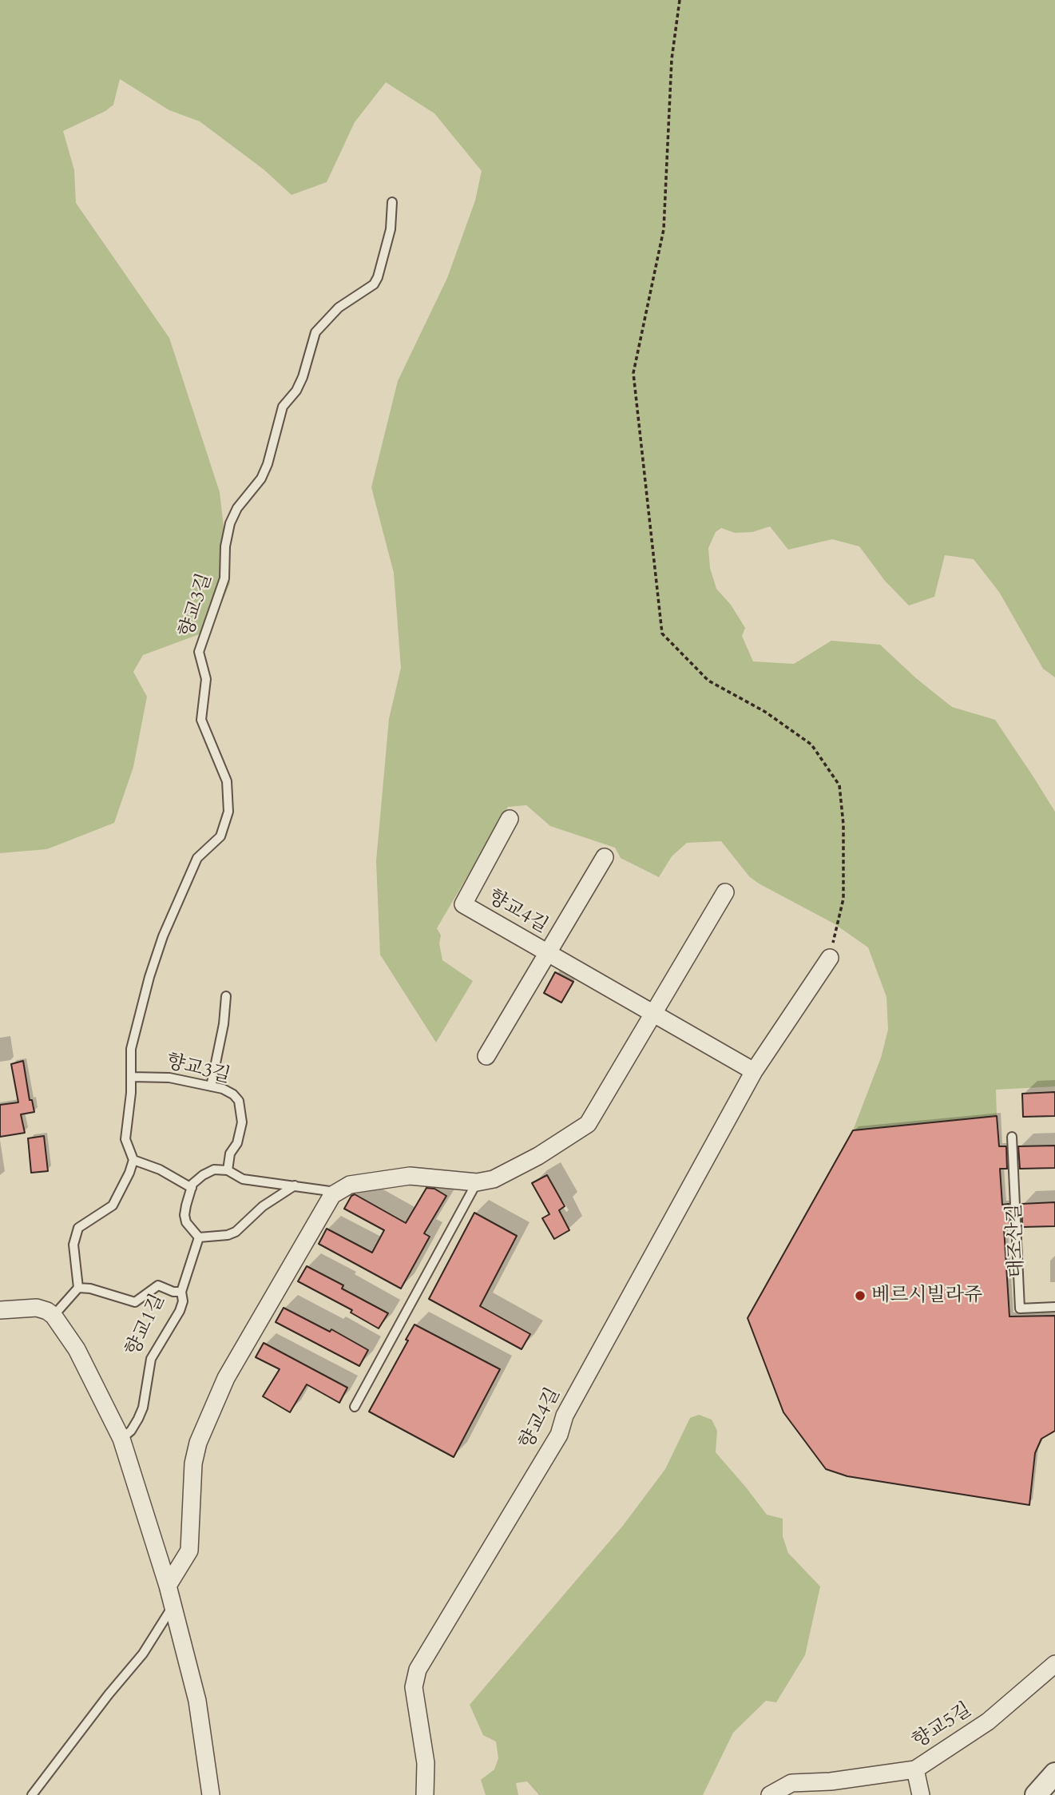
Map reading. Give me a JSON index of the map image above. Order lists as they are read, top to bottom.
{
  "streets": {
    "street": ["향교4길", "향교5길"],
    "lane": ["향교3길", "태조산길", "향교1길"]
  },
  "places": ["베르시빌라쥬"]
}
